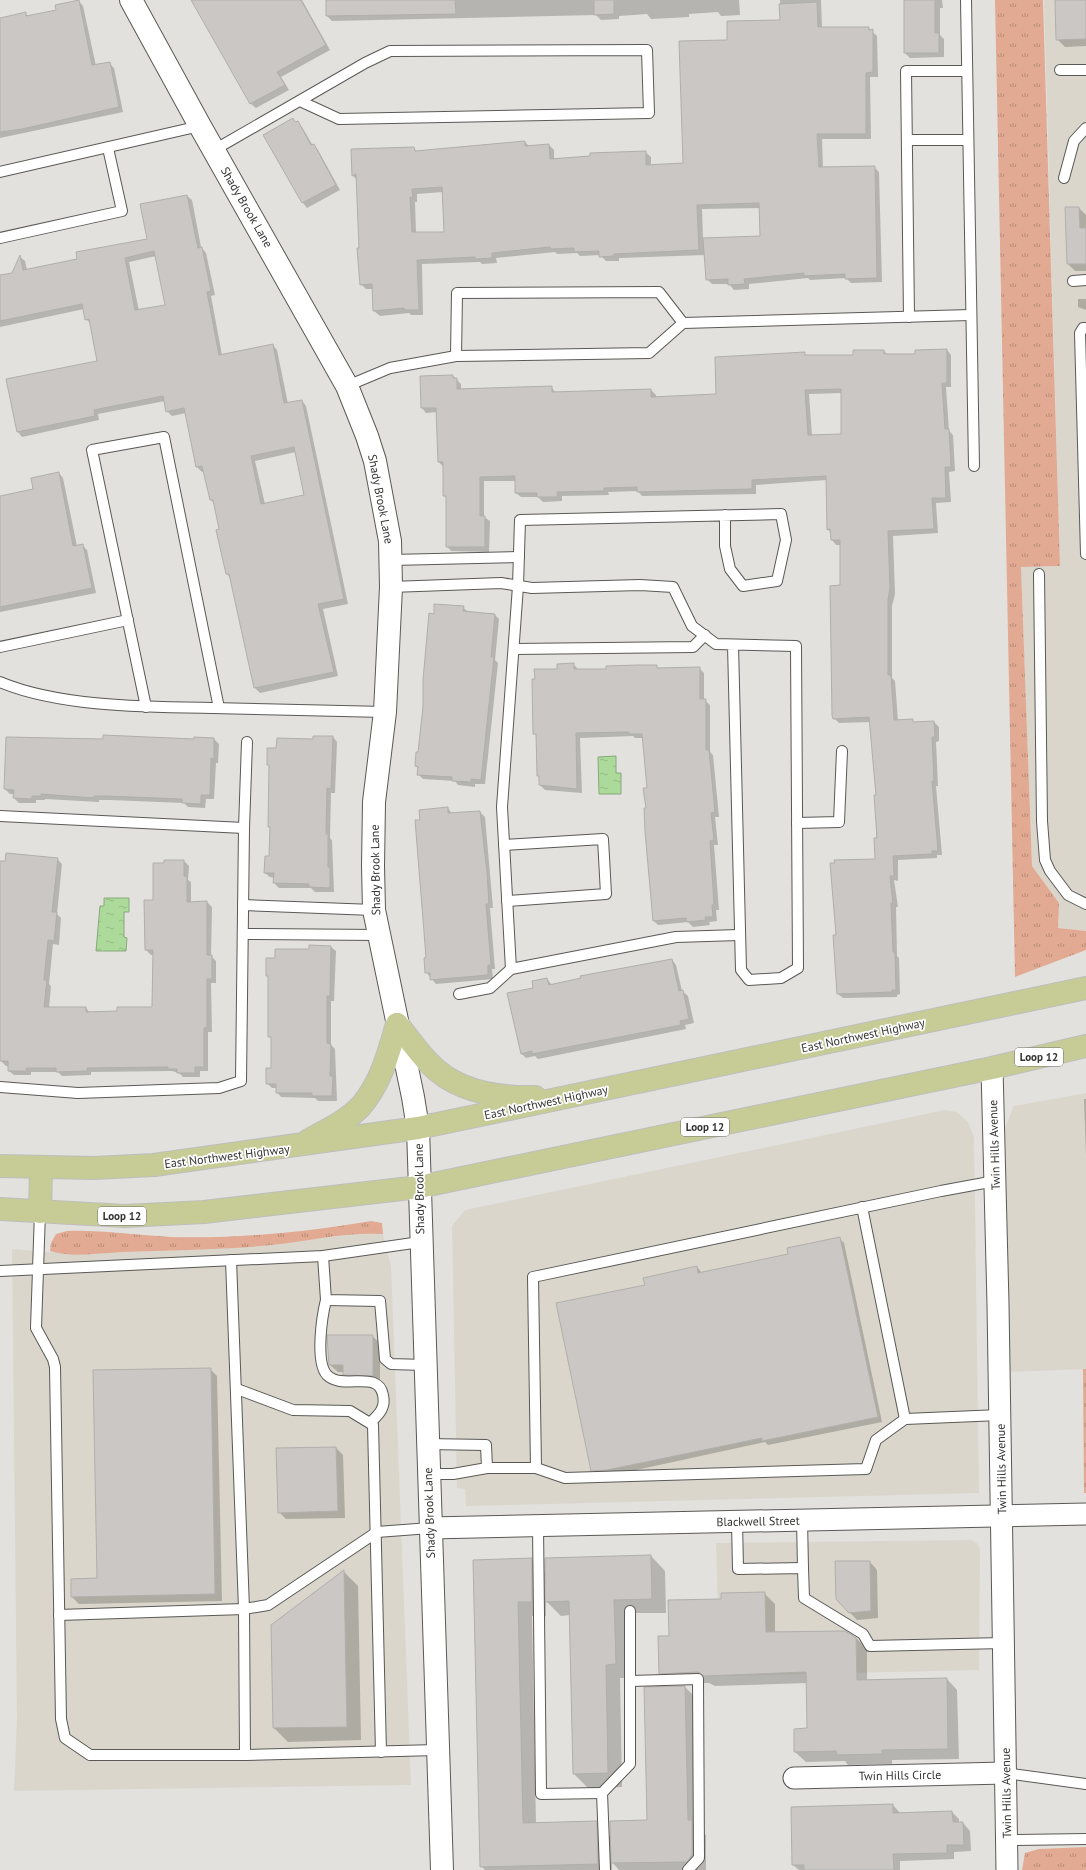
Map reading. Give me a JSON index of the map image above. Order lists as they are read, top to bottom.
{
  "streets": {
    "main road": ["East Northwest Highway", "Loop 12"],
    "street": [
      "Shady Brook Lane",
      "Twin Hills Avenue",
      "Blackwell Street",
      "Twin Hills Circle"
    ]
  },
  "crossings": [
    ["Shady Brook Lane", "East Northwest Highway"],
    ["Shady Brook Lane", "Loop 12"],
    ["Shady Brook Lane", "Blackwell Street"],
    ["Loop 12", "Twin Hills Avenue"],
    ["Twin Hills Avenue", "Blackwell Street"],
    ["Twin Hills Avenue", "Twin Hills Circle"]
  ]
}
